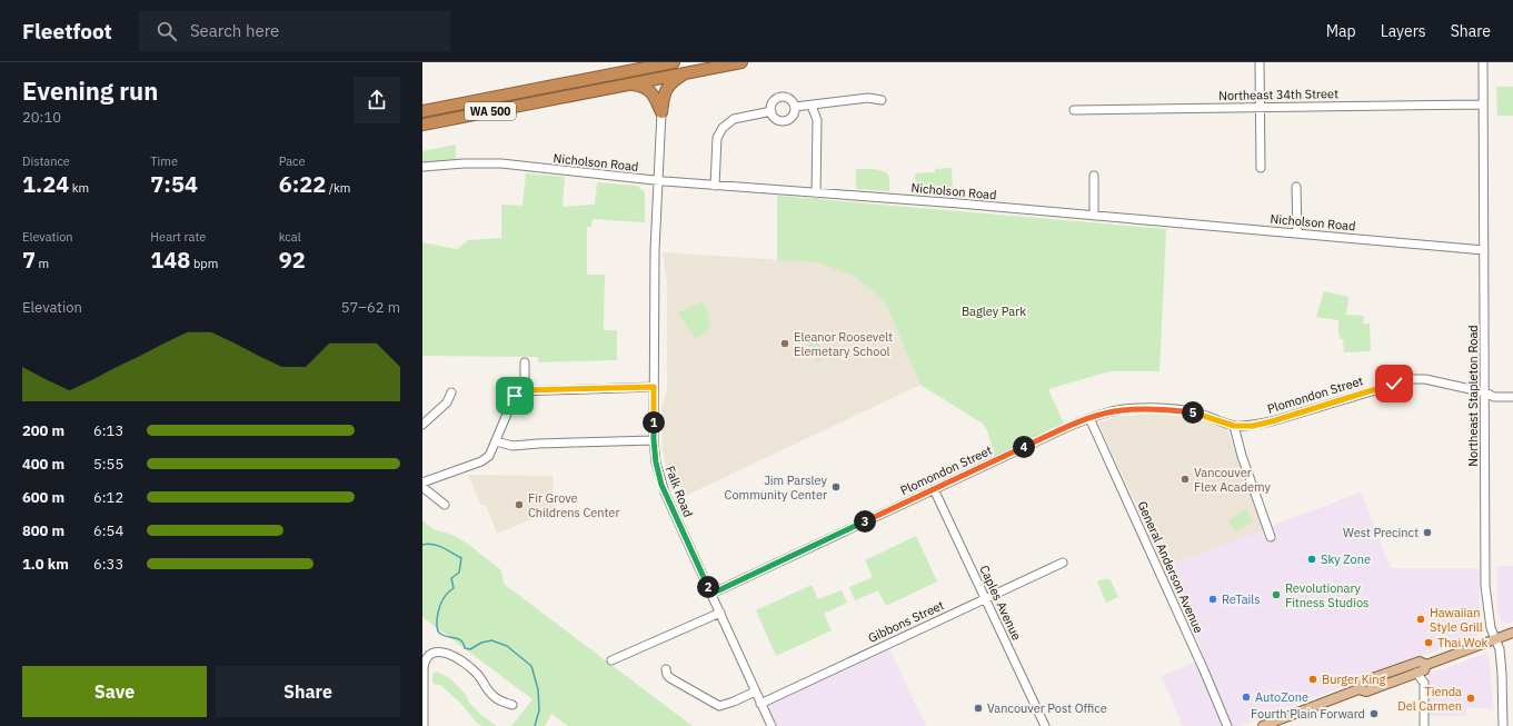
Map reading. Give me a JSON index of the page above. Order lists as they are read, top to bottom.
{
  "streets": {
    "highway": ["WA 500"],
    "street": [
      "Northeast 34th Street",
      "Nicholson Road",
      "Plomondon Street",
      "Northeast Stapleton Road",
      "Falk Road",
      "General Anderson Avenue",
      "Caples Avenue",
      "Gibbons Street"
    ]
  },
  "crossings": [
    ["Northeast 34th Street", "Northeast Stapleton Road"],
    ["Nicholson Road", "Northeast Stapleton Road"],
    ["Nicholson Road", "Falk Road"],
    ["Plomondon Street", "Northeast Stapleton Road"],
    ["Plomondon Street", "Falk Road"],
    ["Plomondon Street", "General Anderson Avenue"],
    ["Plomondon Street", "Caples Avenue"],
    ["Falk Road", "Gibbons Street"],
    ["Caples Avenue", "Gibbons Street"]
  ],
  "parks": ["Bagley Park"],
  "places": [
    "Eleanor Roosevelt Elemetary School",
    "Vancouver Flex Academy",
    "Jim Parsley Community Center",
    "Fir Grove Childrens Center",
    "West Precinct",
    "Sky Zone",
    "Revolutionary Fitness Studios",
    "ReTails",
    "Hawaiian Style Grill",
    "Thai Wok",
    "Burger King",
    "AutoZone",
    "Tienda Del Carmen",
    "Vancouver Post Office",
    "Fourth Plain Forward"
  ],
  "page": {
    "header": "Fleetfoot",
    "search": "Search here",
    "nav": ["Map", "Layers", "Share"],
    "heading": ["Evening run", "20:10"],
    "stats": [
      ["Distance", "1.24 km"],
      ["Time", "7:54"],
      ["Pace", "6:22 /km"],
      ["Elevation", "7 m"],
      ["Heart rate", "148 bpm"],
      ["kcal", "92"]
    ],
    "chart": ["Elevation", "57–62 m"],
    "pins": [
      "5",
      "1",
      "4",
      "3",
      "2"
    ],
    "list": [
      {
        "name": "200 m",
        "note": "6:13"
      },
      {
        "name": "400 m",
        "note": "5:55"
      },
      {
        "name": "600 m",
        "note": "6:12"
      },
      {
        "name": "800 m",
        "note": "6:54"
      },
      {
        "name": "1.0 km",
        "note": "6:33"
      }
    ],
    "buttons": ["Save", "Share"]
  }
}
